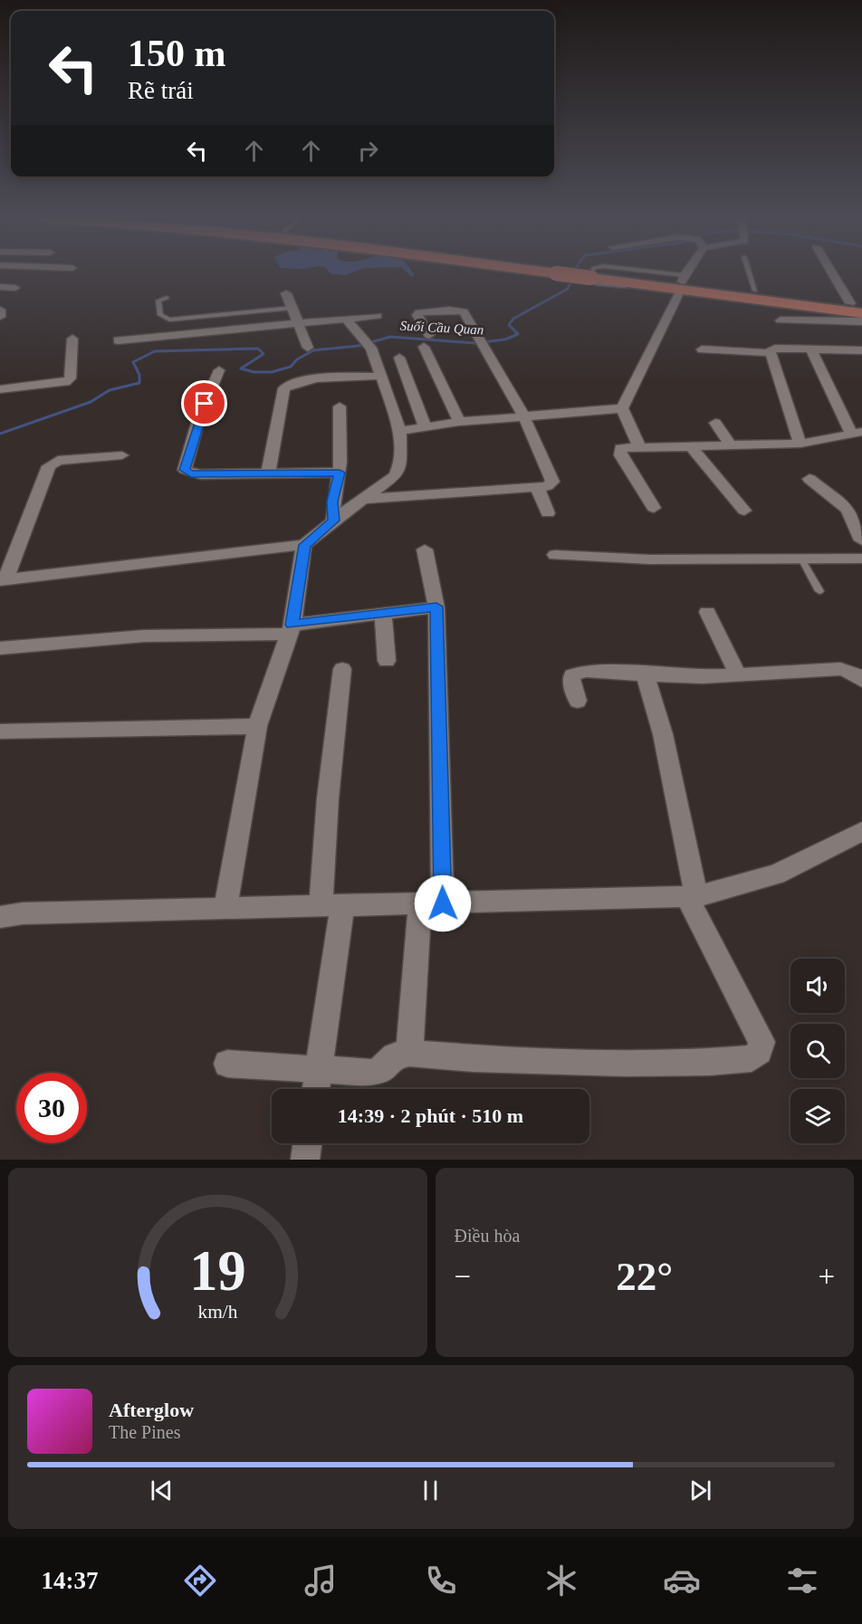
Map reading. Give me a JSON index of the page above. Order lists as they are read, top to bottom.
{
  "water": ["Suối Cầu Quan"],
  "page": {
    "turn": ["150 m", "Rẽ trái"],
    "limit": "30",
    "trip": "14:39 · 2 phút · 510 m",
    "tile": "Điều hòa",
    "heat": ["−", "22°", "+"],
    "song": ["Afterglow", "The Pines"],
    "tabs": "14:37",
    "gauge": ["19", "km/h"]
  }
}
